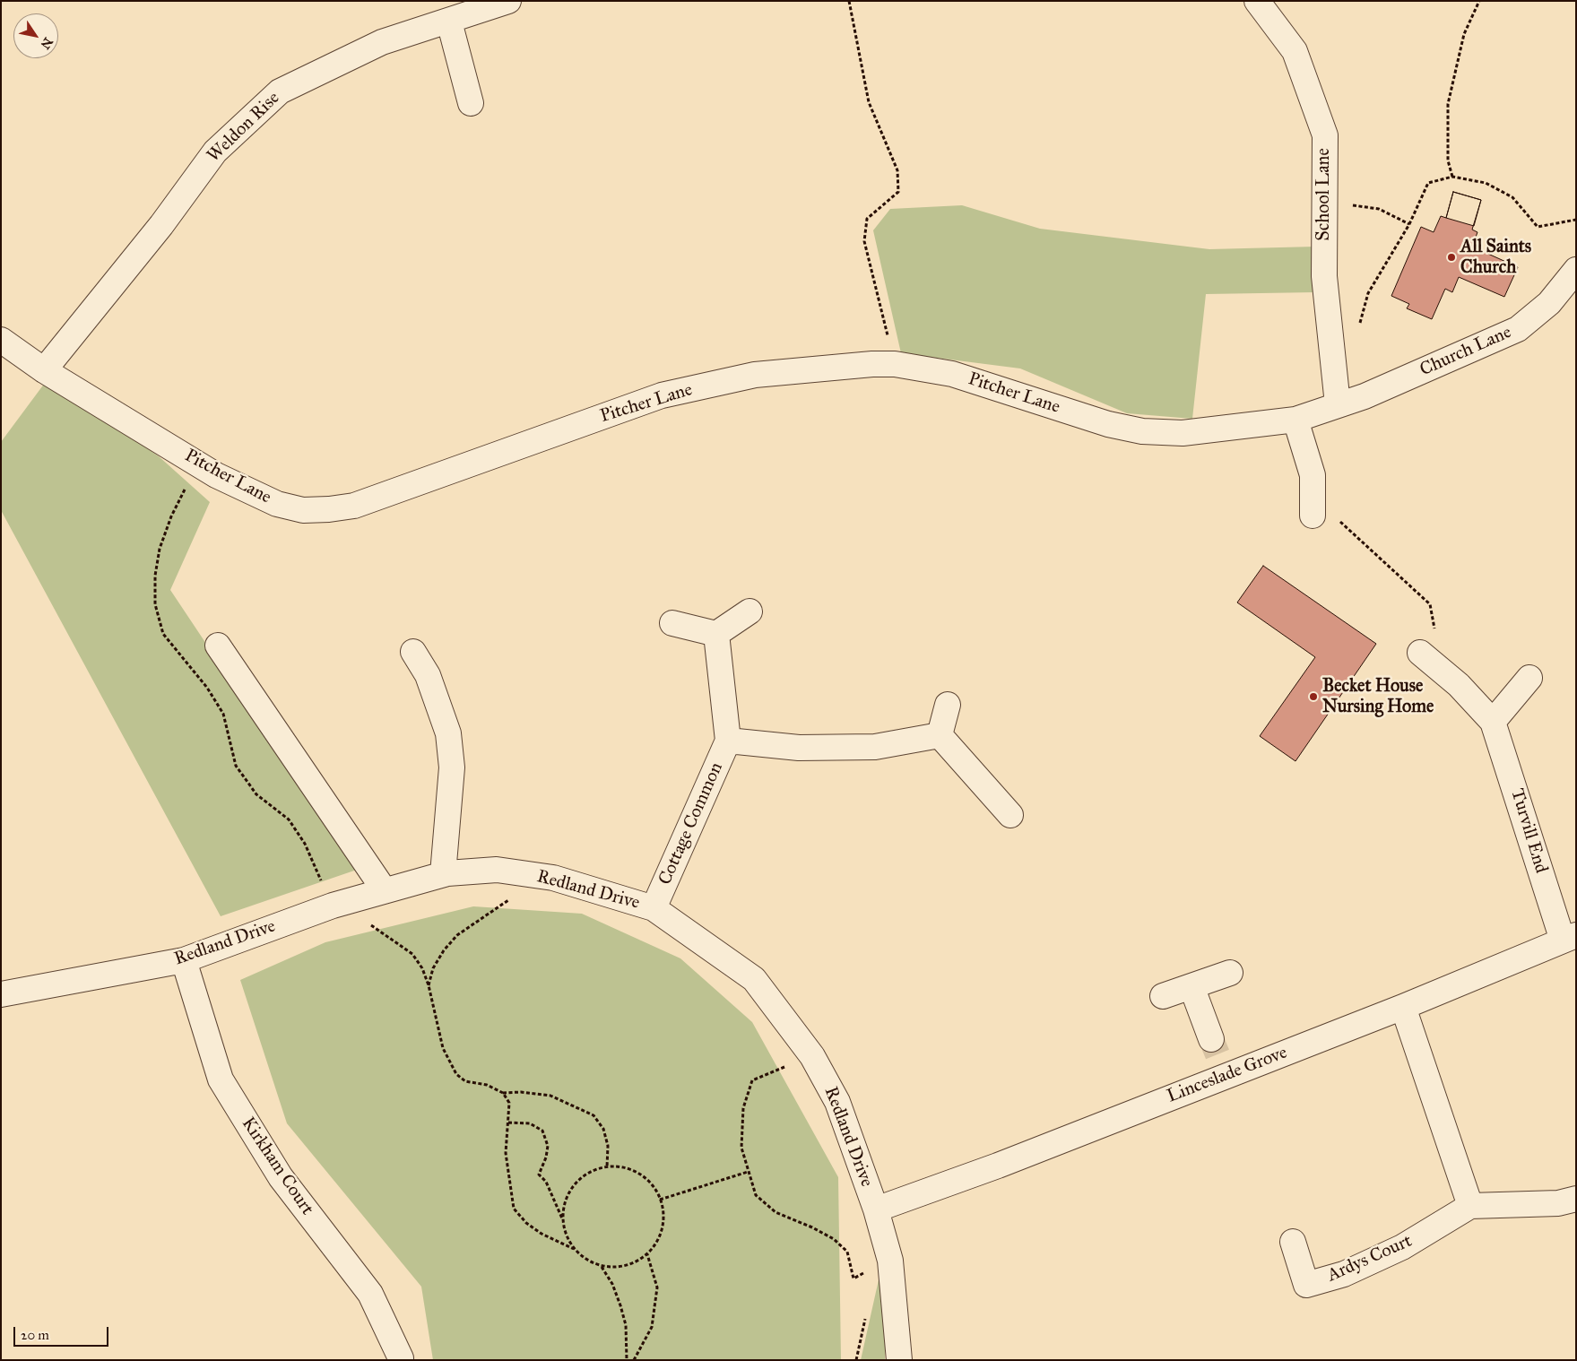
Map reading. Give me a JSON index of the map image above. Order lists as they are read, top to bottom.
{
  "streets": {
    "street": [
      "Weldon Rise",
      "School Lane",
      "Church Lane",
      "Pitcher Lane",
      "Cottage Common",
      "Turvill End",
      "Redland Drive",
      "Linceslade Grove",
      "Kirkham Court",
      "Ardys Court"
    ]
  },
  "crossings": [
    ["Weldon Rise", "Pitcher Lane"],
    ["School Lane", "Church Lane"],
    ["School Lane", "Pitcher Lane"],
    ["Church Lane", "Pitcher Lane"],
    ["Cottage Common", "Redland Drive"],
    ["Turvill End", "Linceslade Grove"],
    ["Redland Drive", "Linceslade Grove"],
    ["Redland Drive", "Kirkham Court"]
  ],
  "places": ["All Saints Church", "Becket House Nursing Home"],
  "scale_bar": "20 m",
  "north": "bottom right"
}
